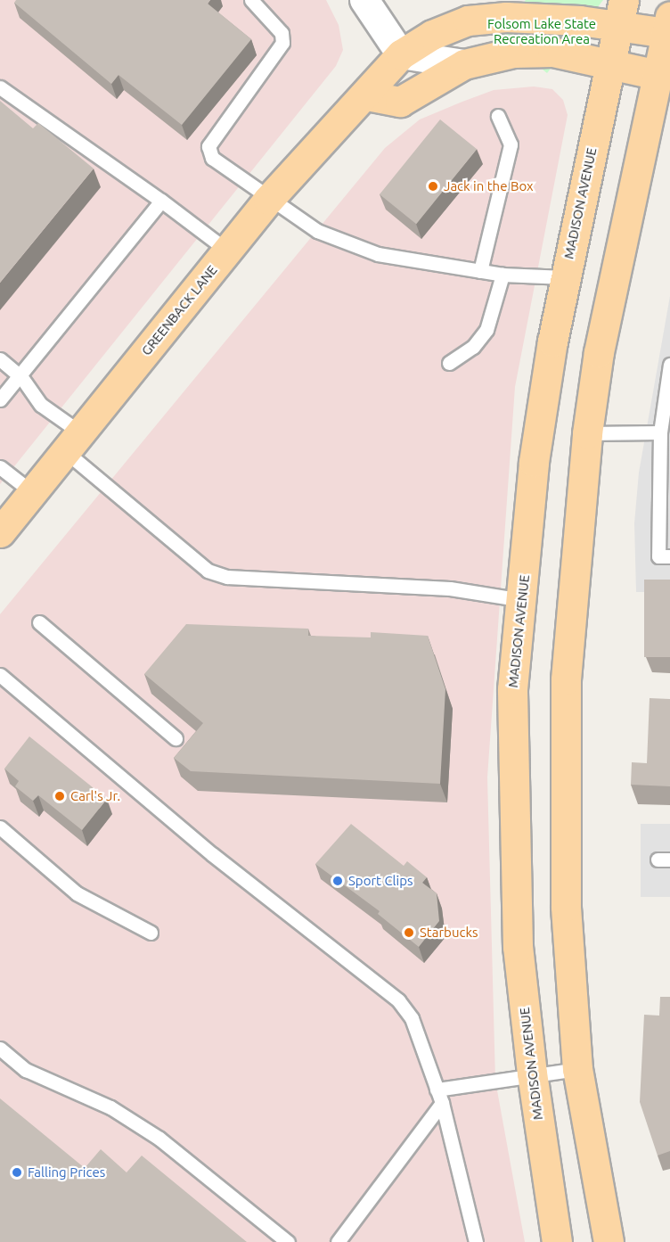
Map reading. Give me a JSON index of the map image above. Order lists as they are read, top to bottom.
{
  "streets": {
    "main road": ["MADISON AVENUE", "GREENBACK LANE"]
  },
  "crossings": [
    ["MADISON AVENUE", "GREENBACK LANE"]
  ],
  "parks": ["Folsom Lake State Recreation Area"],
  "places": [
    "Jack in the Box",
    "Carl's Jr.",
    "Sport Clips",
    "Starbucks",
    "Falling Prices"
  ]
}
